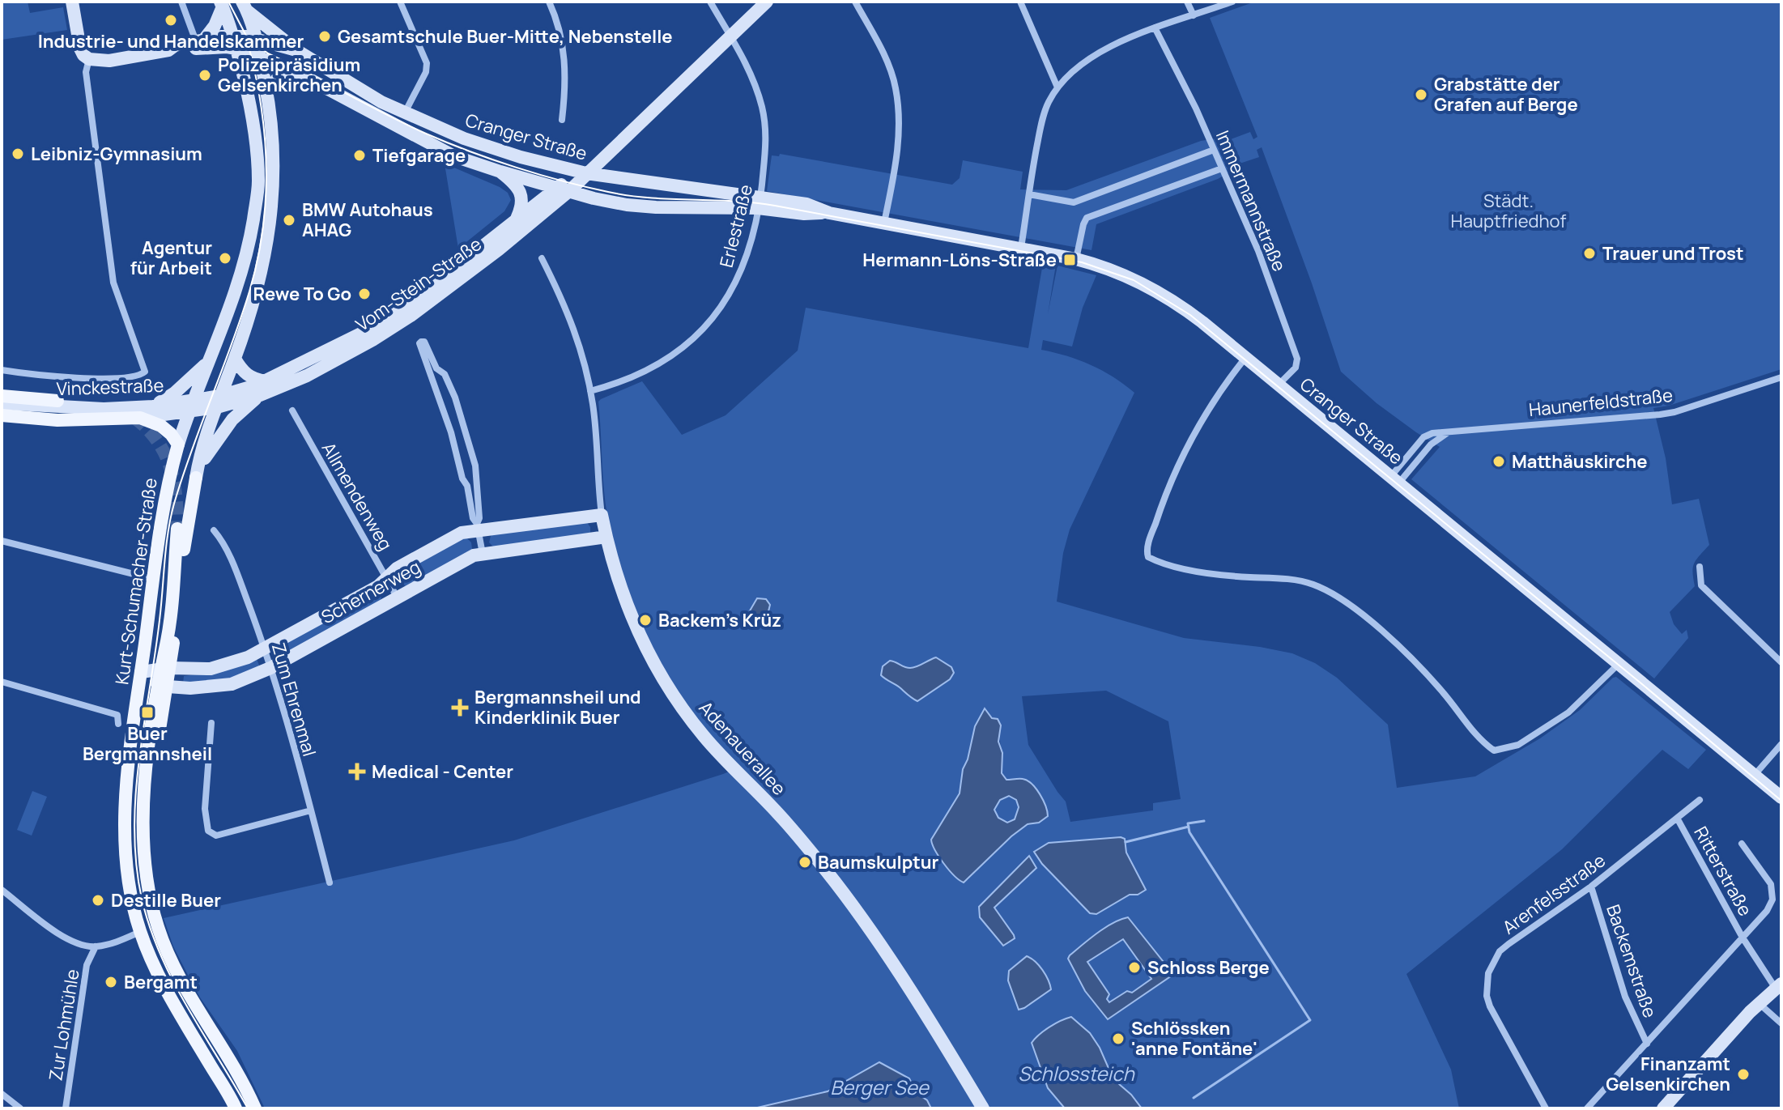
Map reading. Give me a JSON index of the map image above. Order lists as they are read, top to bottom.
{
  "streets": {
    "main road": [
      "Cranger Straße",
      "Vom-Stein-Straße",
      "Vinckestraße",
      "Kurt-Schumacher-Straße",
      "Schernerweg",
      "Adenauerallee"
    ],
    "street": [
      "Immermannstraße",
      "Erlestraße",
      "Haunerfeldstraße",
      "Allmendenweg",
      "Zum Ehrenmal",
      "Ritterstraße",
      "Arenfelsstraße",
      "Backemstraße",
      "Zur Lohmühle"
    ]
  },
  "crossings": [
    ["Cranger Straße", "Immermannstraße"],
    ["Cranger Straße", "Erlestraße"],
    ["Cranger Straße", "Vom-Stein-Straße"],
    ["Cranger Straße", "Haunerfeldstraße"],
    ["Cranger Straße", "Kurt-Schumacher-Straße"],
    ["Erlestraße", "Vom-Stein-Straße"],
    ["Erlestraße", "Adenauerallee"],
    ["Vom-Stein-Straße", "Vinckestraße"],
    ["Vom-Stein-Straße", "Kurt-Schumacher-Straße"],
    ["Vinckestraße", "Kurt-Schumacher-Straße"],
    ["Allmendenweg", "Schernerweg"],
    ["Kurt-Schumacher-Straße", "Schernerweg"],
    ["Schernerweg", "Zum Ehrenmal"],
    ["Schernerweg", "Adenauerallee"],
    ["Ritterstraße", "Arenfelsstraße"],
    ["Arenfelsstraße", "Backemstraße"]
  ],
  "water": ["Schlossteich", "Berger See"],
  "parks": ["Städt. Hauptfriedhof"],
  "places": {
    "other": [
      "Industrie- und Handelskammer",
      "Gesamtschule Buer-Mitte, Nebenstelle",
      "Polizeipräsidium Gelsenkirchen",
      "Grabstätte der Grafen auf Berge",
      "Leibniz-Gymnasium",
      "Tiefgarage",
      "BMW Autohaus AHAG",
      "Trauer und Trost",
      "Agentur für Arbeit",
      "Rewe To Go",
      "Matthäuskirche",
      "Backem's Krüz",
      "Baumskulptur",
      "Destille Buer",
      "Schloss Berge",
      "Bergamt",
      "Schlössken 'anne Fontäne'",
      "Finanzamt Gelsenkirchen"
    ],
    "transit": ["Hermann-Löns-Straße", "Buer Bergmannsheil"],
    "health": ["Bergmannsheil und Kinderklinik Buer", "Medical - Center"]
  }
}
